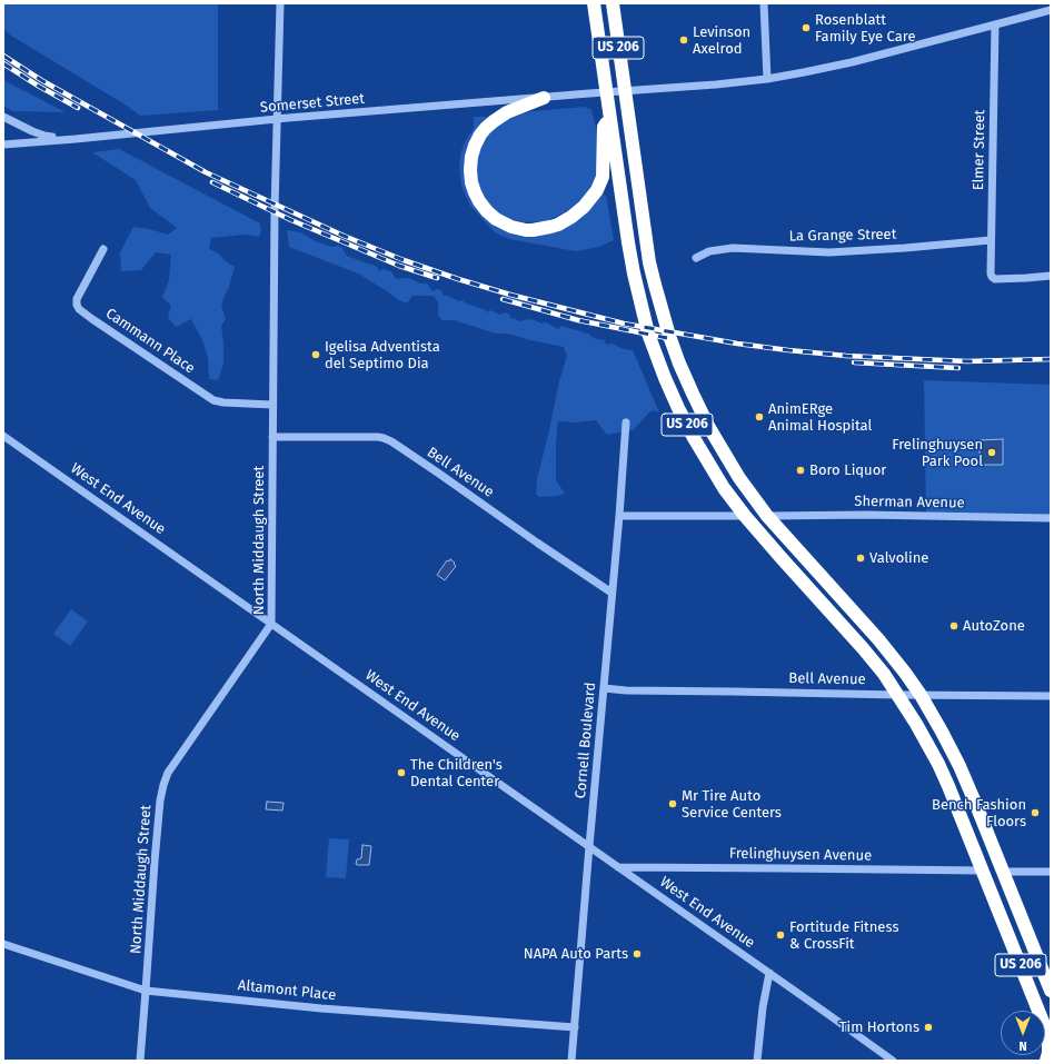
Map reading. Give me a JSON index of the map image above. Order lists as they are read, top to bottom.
{
  "streets": {
    "highway": ["US 206"],
    "street": [
      "Somerset Street",
      "Elmer Street",
      "La Grange Street",
      "Cammann Place",
      "Bell Avenue",
      "West End Avenue",
      "Sherman Avenue",
      "North Middaugh Street",
      "Cornell Boulevard",
      "Frelinghuysen Avenue",
      "Altamont Place"
    ]
  },
  "crossings": [
    ["US 206", "Somerset Street"],
    ["US 206", "Bell Avenue"],
    ["US 206", "Sherman Avenue"],
    ["US 206", "Frelinghuysen Avenue"],
    ["Somerset Street", "Elmer Street"],
    ["Somerset Street", "North Middaugh Street"],
    ["Elmer Street", "La Grange Street"],
    ["Cammann Place", "North Middaugh Street"],
    ["Bell Avenue", "North Middaugh Street"],
    ["Bell Avenue", "Cornell Boulevard"],
    ["West End Avenue", "North Middaugh Street"],
    ["West End Avenue", "Cornell Boulevard"],
    ["West End Avenue", "Frelinghuysen Avenue"],
    ["North Middaugh Street", "Altamont Place"],
    ["Cornell Boulevard", "Altamont Place"]
  ],
  "places": [
    "Rosenblatt Family Eye Care",
    "Levinson Axelrod",
    "Igelisa Adventista del Septimo Dia",
    "AnimERge Animal Hospital",
    "Frelinghuysen Park Pool",
    "Boro Liquor",
    "Valvoline",
    "AutoZone",
    "The Children's Dental Center",
    "Mr Tire Auto Service Centers",
    "Bench Fashion Floors",
    "Fortitude Fitness & CrossFit",
    "NAPA Auto Parts",
    "Tim Hortons"
  ],
  "north": "bottom"
}
